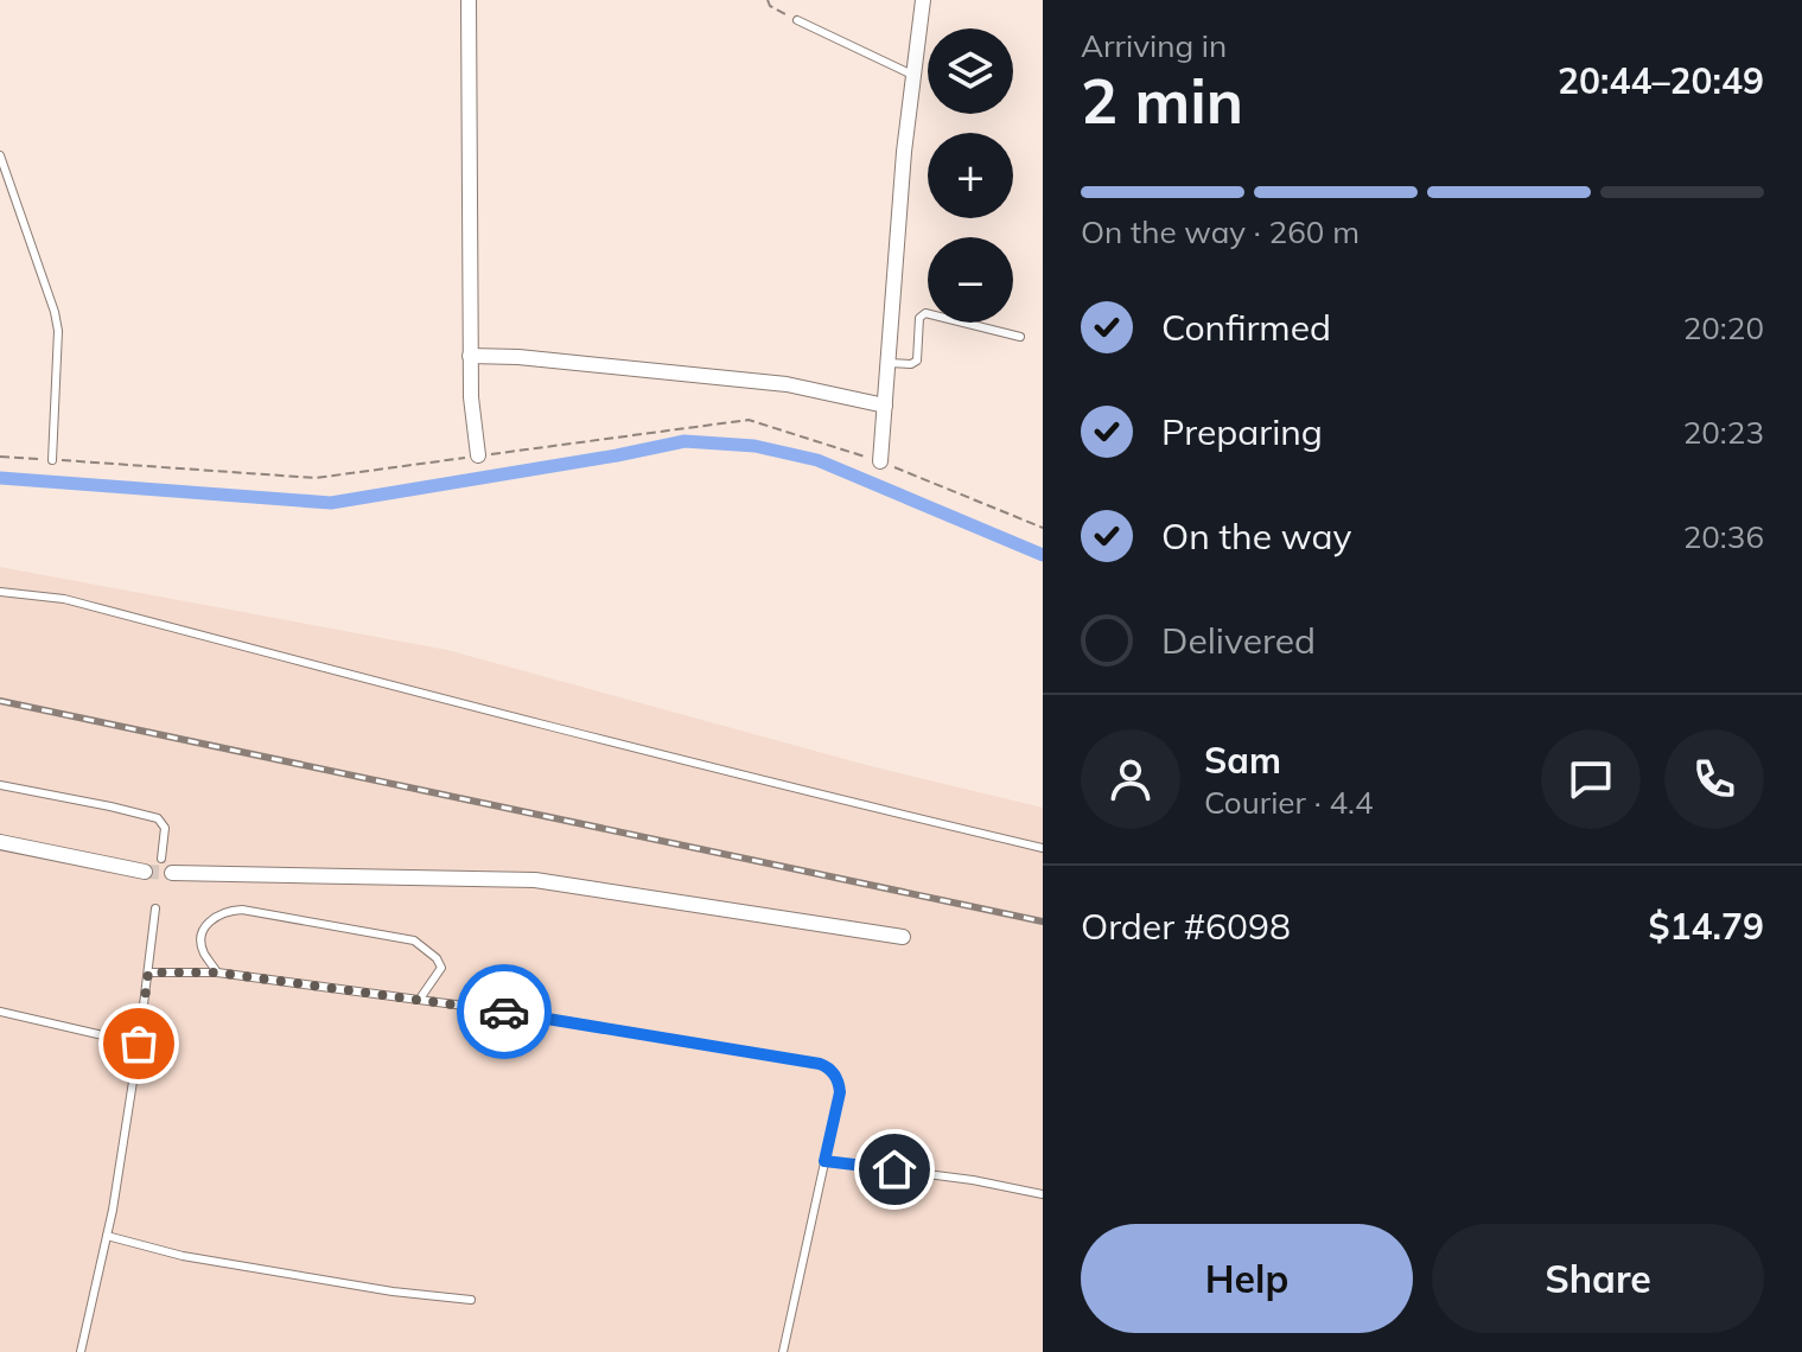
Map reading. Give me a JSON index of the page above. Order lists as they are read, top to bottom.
{
  "page": {
    "heading": ["2 min", "Arriving in", "20:44–20:49"],
    "panel": [
      "Sam",
      "Courier · 4.4",
      "Order #6098",
      "$14.79"
    ],
    "map_buttons": ["+", "−"],
    "bar": "On the way · 260 m",
    "list": [
      ["Confirmed", "20:20"],
      ["Preparing", "20:23"],
      ["On the way", "20:36"],
      "Delivered"
    ],
    "buttons": ["Help", "Share"]
  }
}
